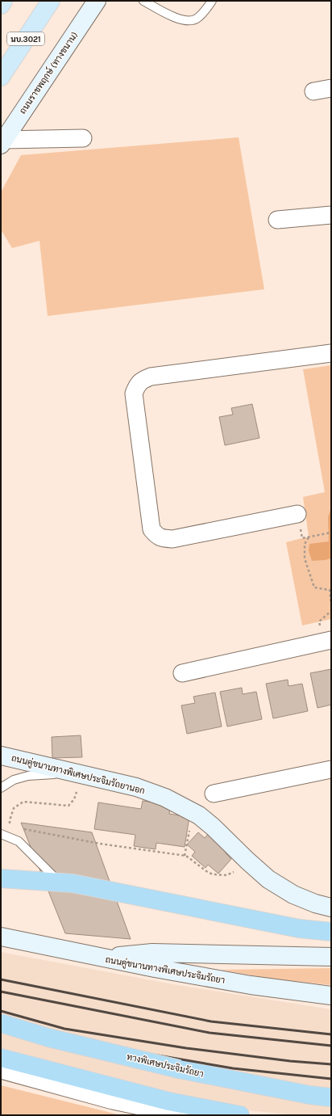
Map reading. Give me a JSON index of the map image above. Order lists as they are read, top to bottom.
{
  "streets": {
    "highway": ["ทางพิเศษประจิมรัถยา"],
    "main road": [
      "นบ.3021",
      "ถนนราชพฤกษ์ (ทางขนาน)",
      "ถนนคู่ขนานทางพิเศษประจิมรัถยานอก",
      "ถนนคู่ขนานทางพิเศษประจิมรัถยา"
    ]
  }
}
